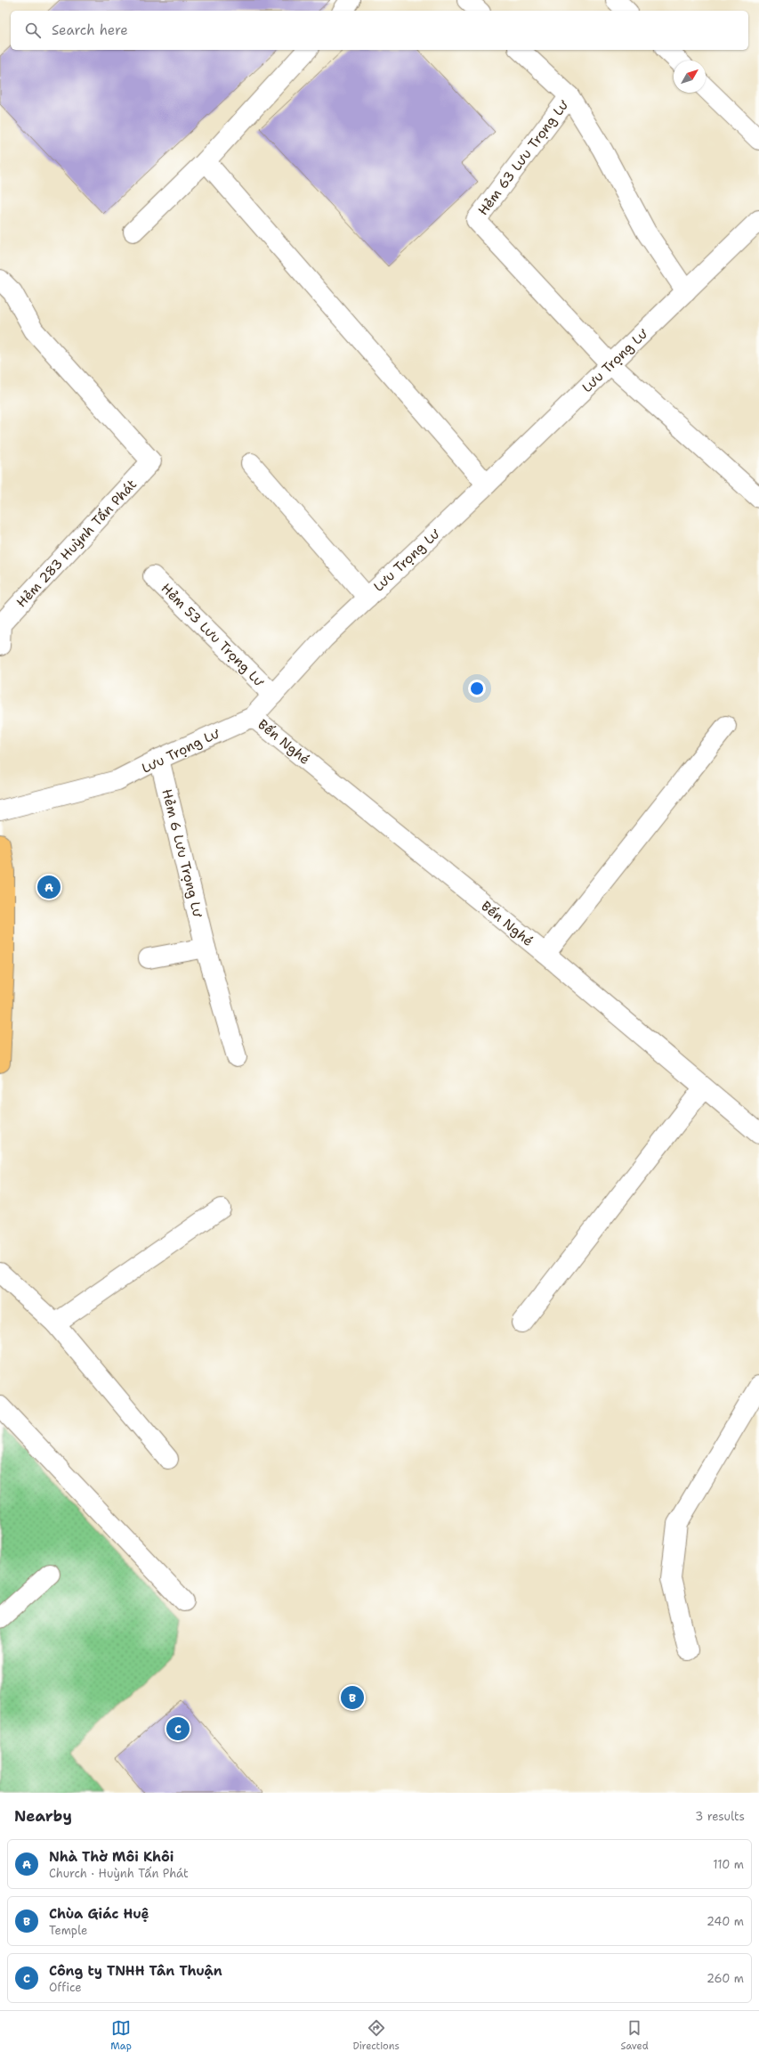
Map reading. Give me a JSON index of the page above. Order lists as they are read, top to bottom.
{
  "streets": {
    "street": [
      "Hẻm 63 Lưu Trọng Lư",
      "Lưu Trọng Lư",
      "Hẻm 283 Huỳnh Tấn Phát",
      "Hẻm 53 Lưu Trọng Lư",
      "Bến Nghé",
      "Hẻm 6 Lưu Trọng Lư"
    ]
  },
  "crossings": [
    ["Hẻm 63 Lưu Trọng Lư", "Lưu Trọng Lư"],
    ["Lưu Trọng Lư", "Hẻm 53 Lưu Trọng Lư"],
    ["Lưu Trọng Lư", "Bến Nghé"],
    ["Lưu Trọng Lư", "Hẻm 6 Lưu Trọng Lư"]
  ],
  "north": "top right",
  "page": {
    "search": "Search here",
    "pins": ["A", "B", "C"],
    "heading": ["Nearby", "3 results"],
    "list": [
      {
        "mark": "A",
        "name": "Nhà Thờ Môi Khôi",
        "note": "Church · Huỳnh Tấn Phát",
        "value": "110 m"
      },
      {
        "mark": "B",
        "name": "Chùa Giác Huệ",
        "note": "Temple",
        "value": "240 m"
      },
      {
        "mark": "C",
        "name": "Công ty TNHH Tân Thuận",
        "note": "Office",
        "value": "260 m"
      }
    ],
    "nav": ["Map", "Directions", "Saved"]
  }
}
